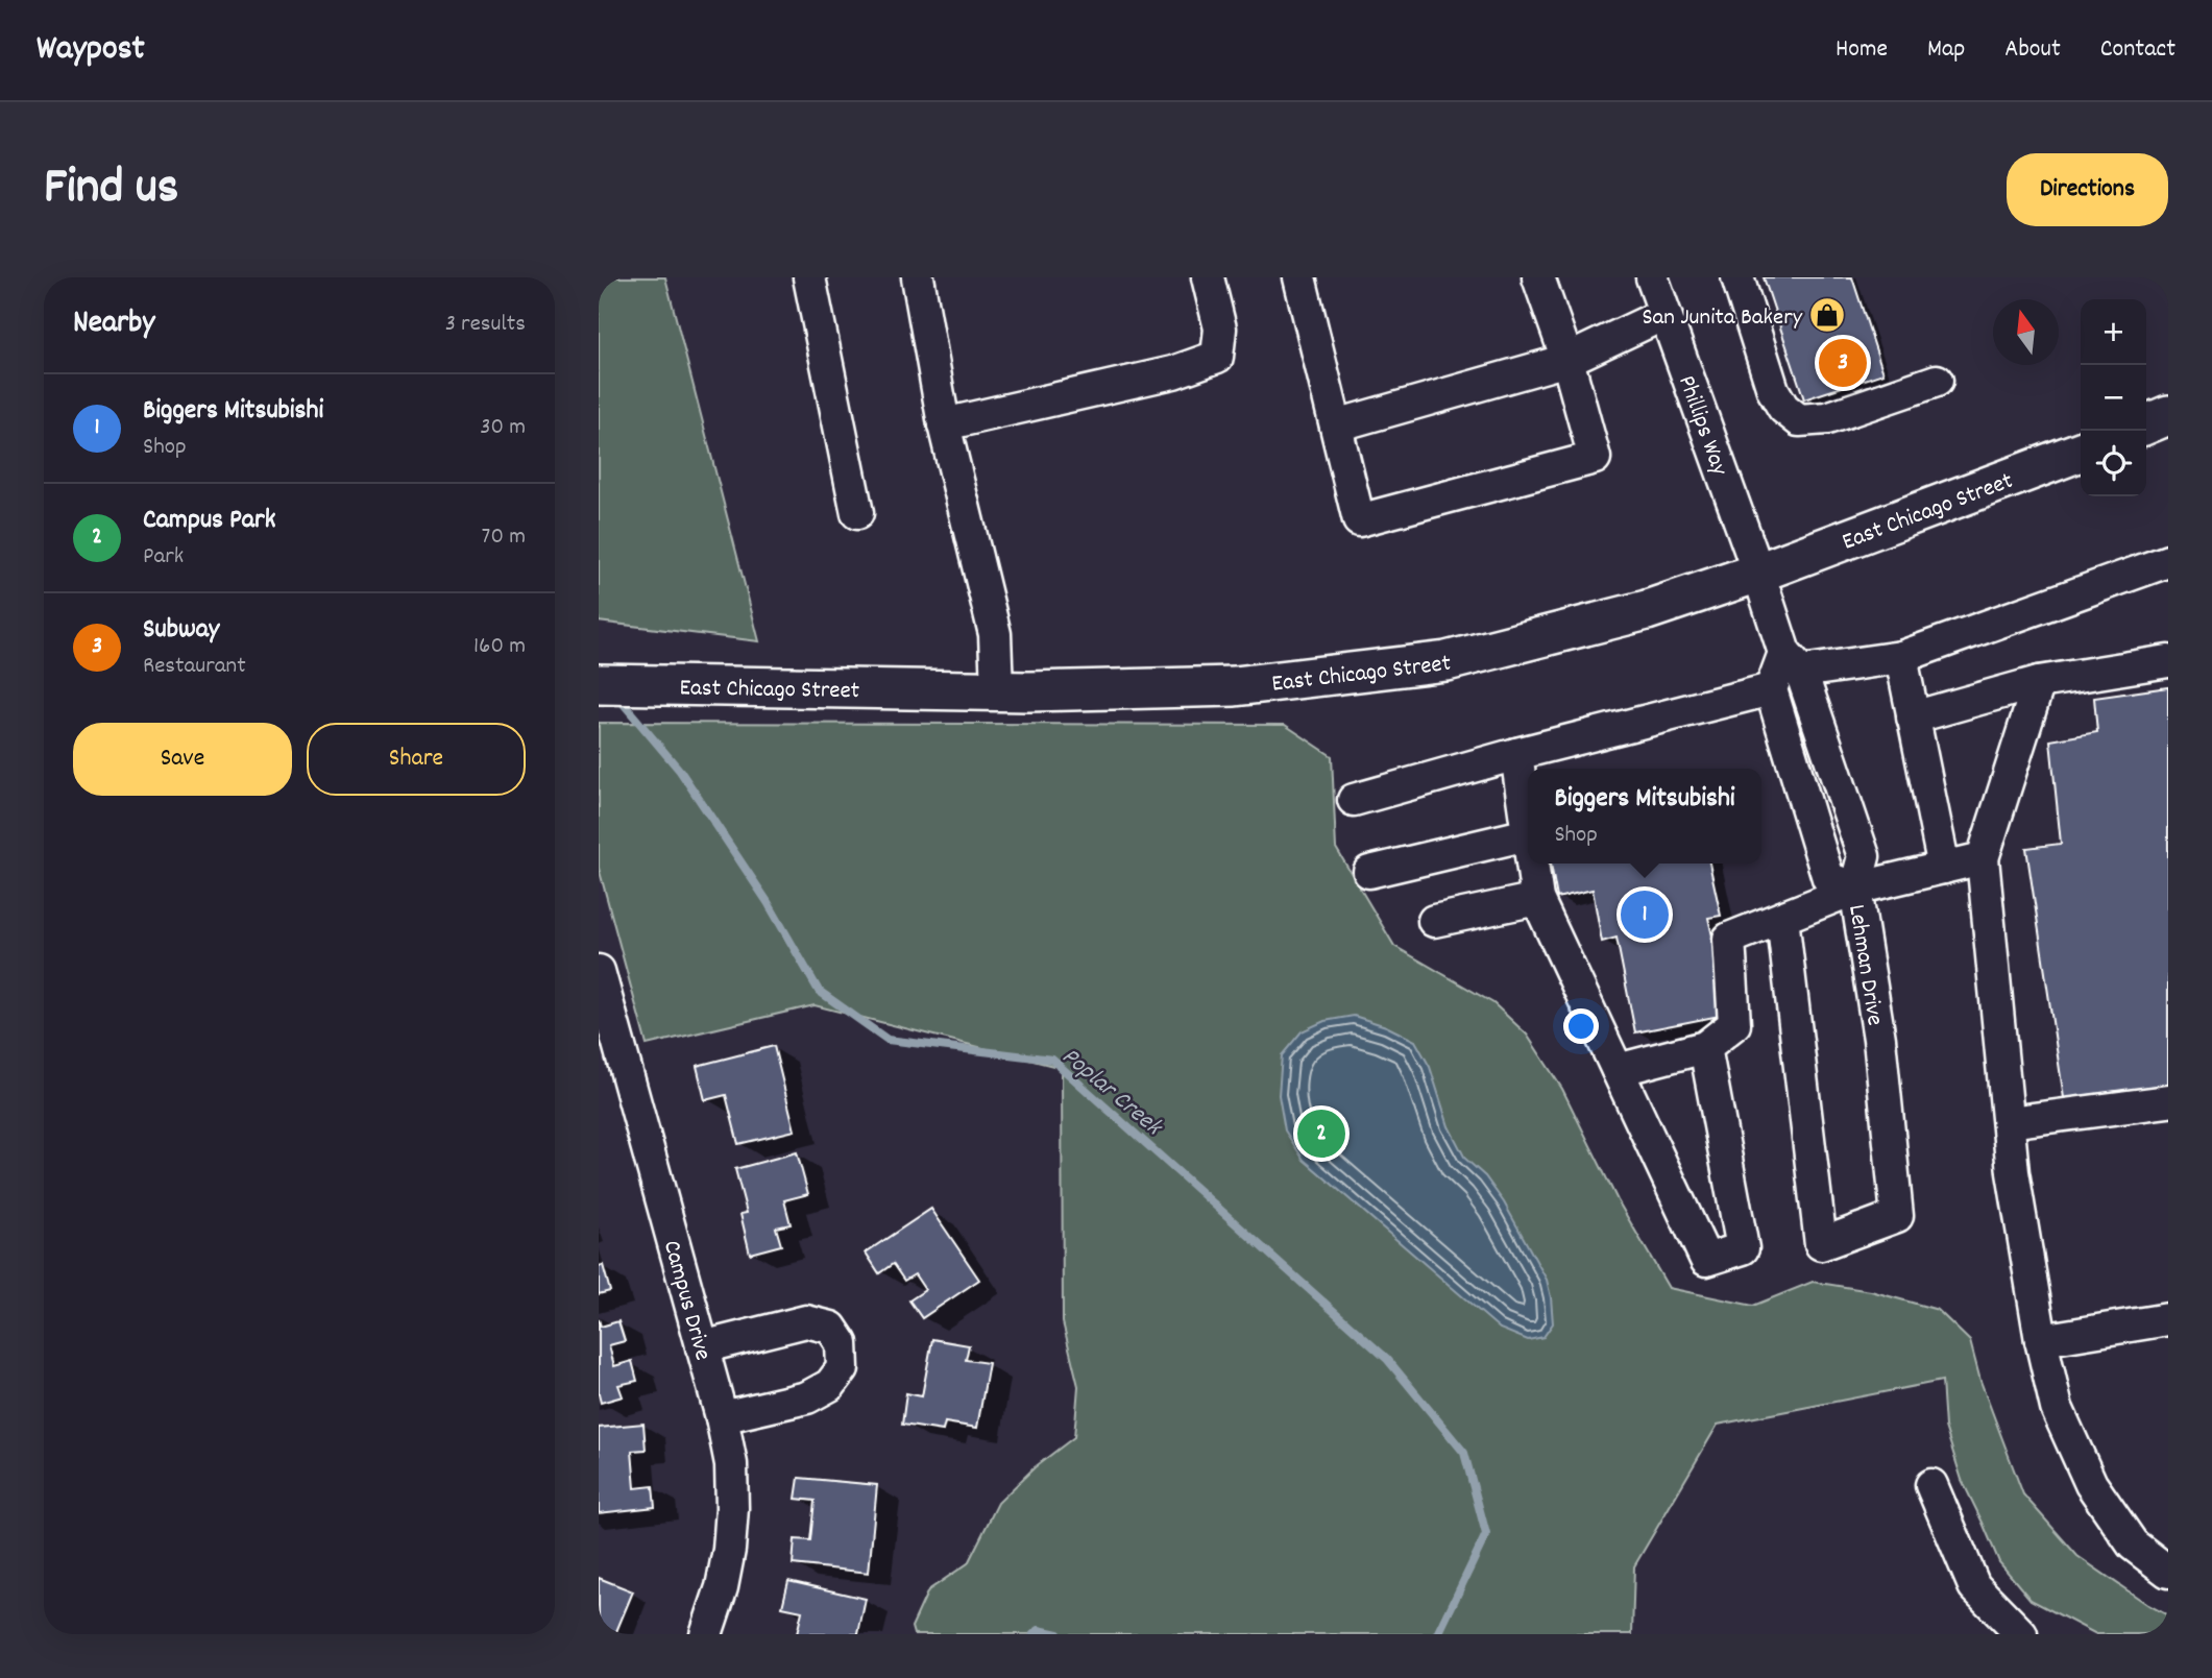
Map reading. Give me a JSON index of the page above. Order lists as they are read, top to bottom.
{
  "streets": {
    "main road": ["East Chicago Street"],
    "street": ["Phillips Way", "Lehman Drive", "Campus Drive"]
  },
  "crossings": [
    ["Phillips Way", "East Chicago Street"]
  ],
  "water": ["Poplar Creek"],
  "places": {
    "shop": ["San Junita Bakery"]
  },
  "north": "top",
  "page": {
    "header": "Waypost",
    "nav": [
      "Home",
      "Map",
      "About",
      "Contact"
    ],
    "title": "Find us",
    "buttons": [
      "Directions",
      ["Save", "Share"]
    ],
    "heading": ["Nearby", "3 results"],
    "map_buttons": ["+", "−"],
    "pins": ["3", "1", "2"],
    "list": [
      {
        "mark": "1",
        "name": "Biggers Mitsubishi",
        "note": "Shop",
        "value": "30 m"
      },
      {
        "mark": "2",
        "name": "Campus Park",
        "note": "Park",
        "value": "70 m"
      },
      {
        "mark": "3",
        "name": "Subway",
        "note": "Restaurant",
        "value": "160 m"
      }
    ],
    "popup": ["Biggers Mitsubishi", "Shop"]
  }
}
